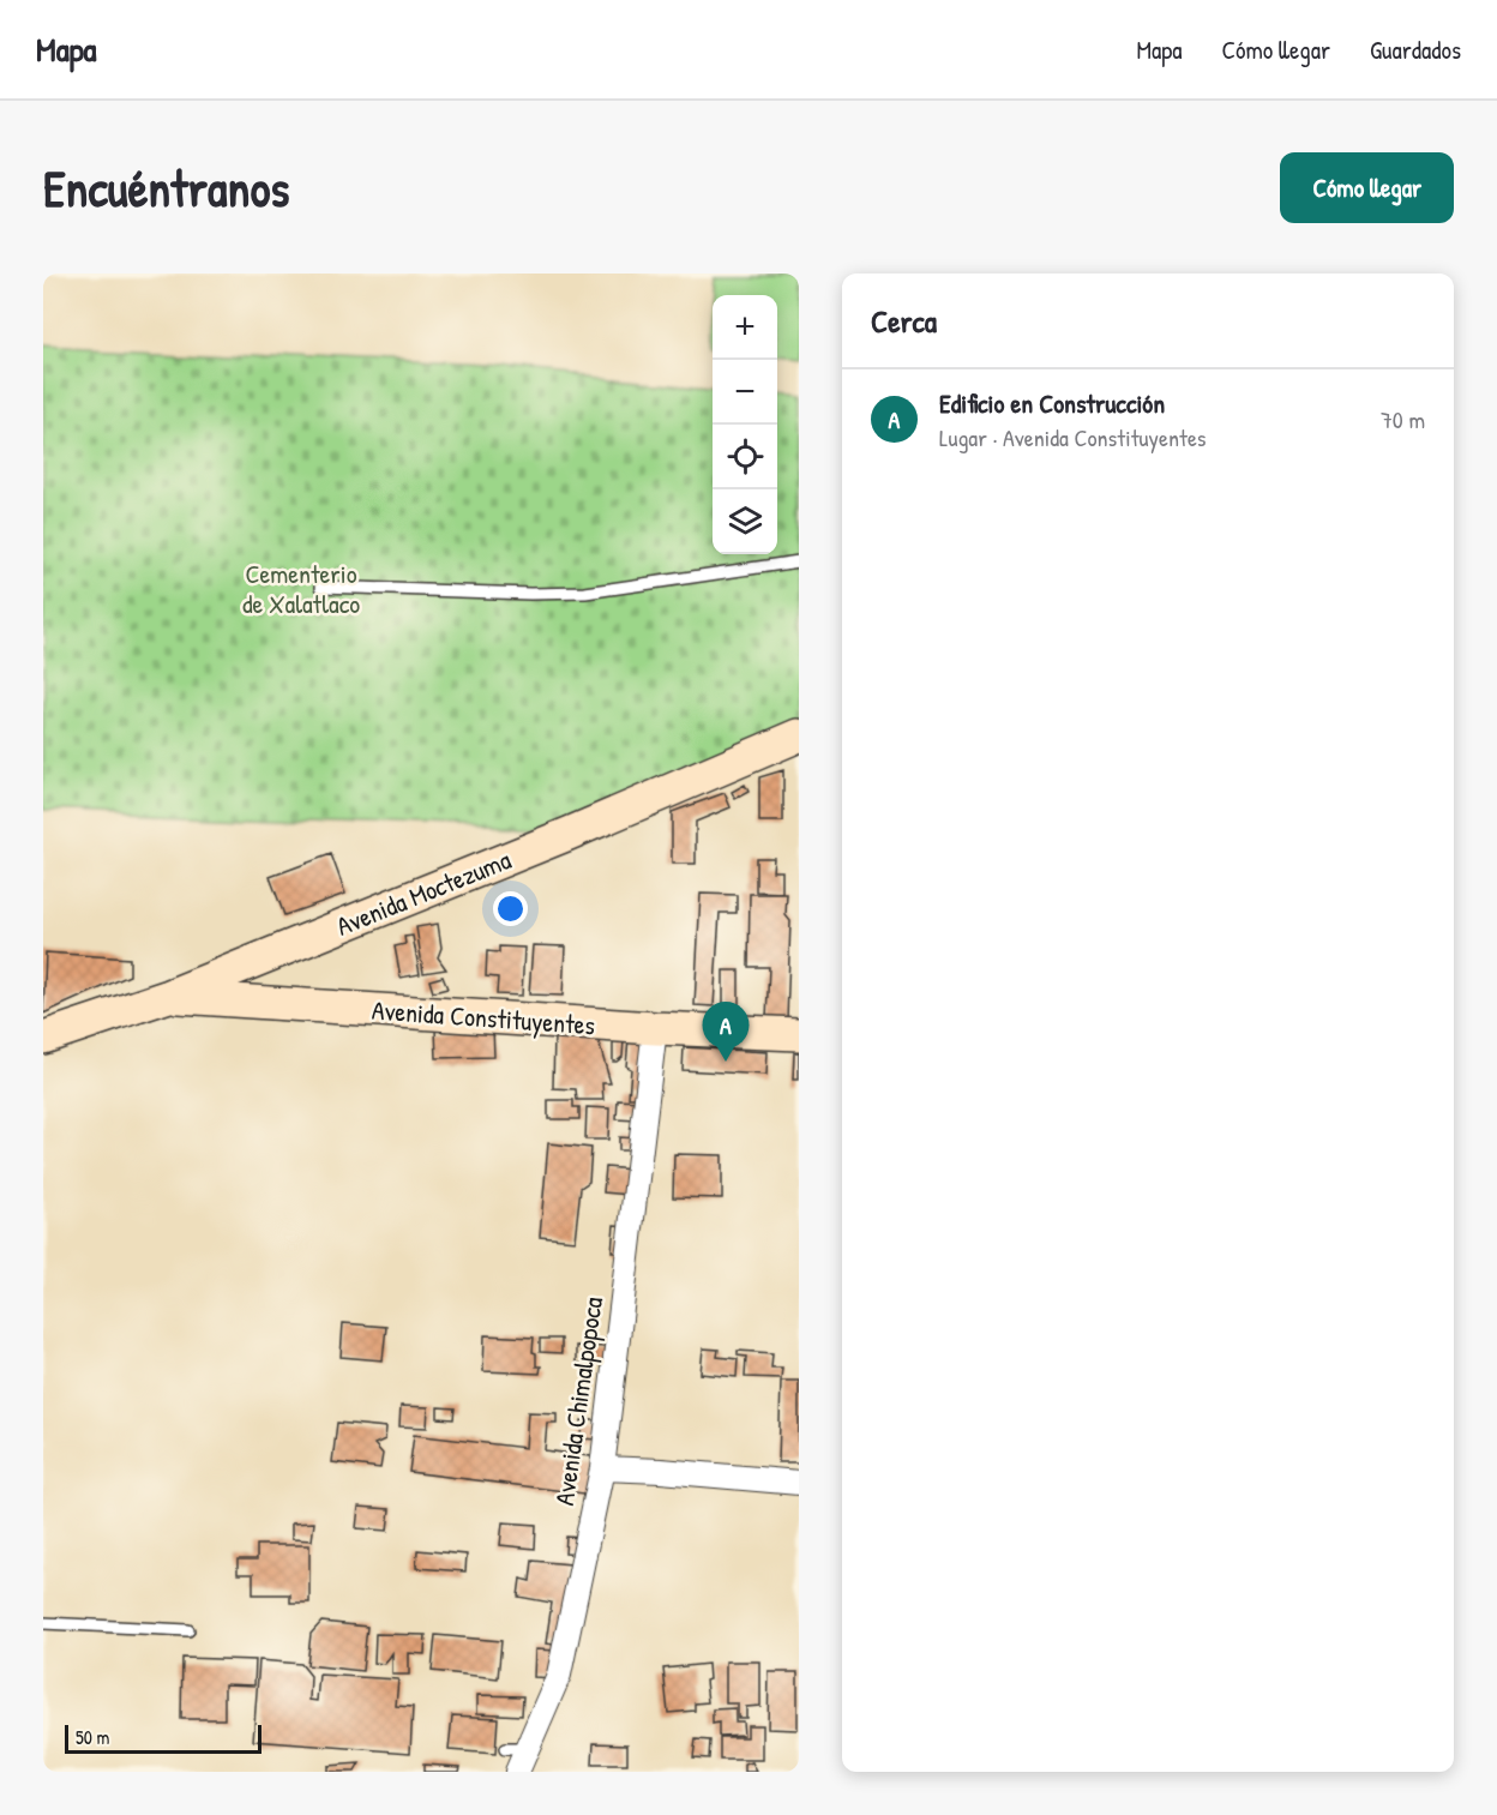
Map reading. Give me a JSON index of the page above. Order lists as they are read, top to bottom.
{
  "streets": {
    "main road": ["Avenida Moctezuma", "Avenida Constituyentes"],
    "street": ["Avenida Chimalpopoca"]
  },
  "crossings": [
    ["Avenida Moctezuma", "Avenida Constituyentes"],
    ["Avenida Constituyentes", "Avenida Chimalpopoca"]
  ],
  "parks": ["Cementerio de Xalatlaco"],
  "scale_bar": "50 m",
  "page": {
    "header": "Mapa",
    "nav": ["Mapa", "Cómo llegar", "Guardados"],
    "buttons": "Cómo llegar",
    "title": "Encuéntranos",
    "heading": "Cerca",
    "map_buttons": ["+", "−"],
    "list": [
      {
        "mark": "A",
        "name": "Edificio en Construcción",
        "note": "Lugar · Avenida Constituyentes",
        "value": "70 m"
      }
    ],
    "pins": "A",
    "scale": "50 m"
  }
}
